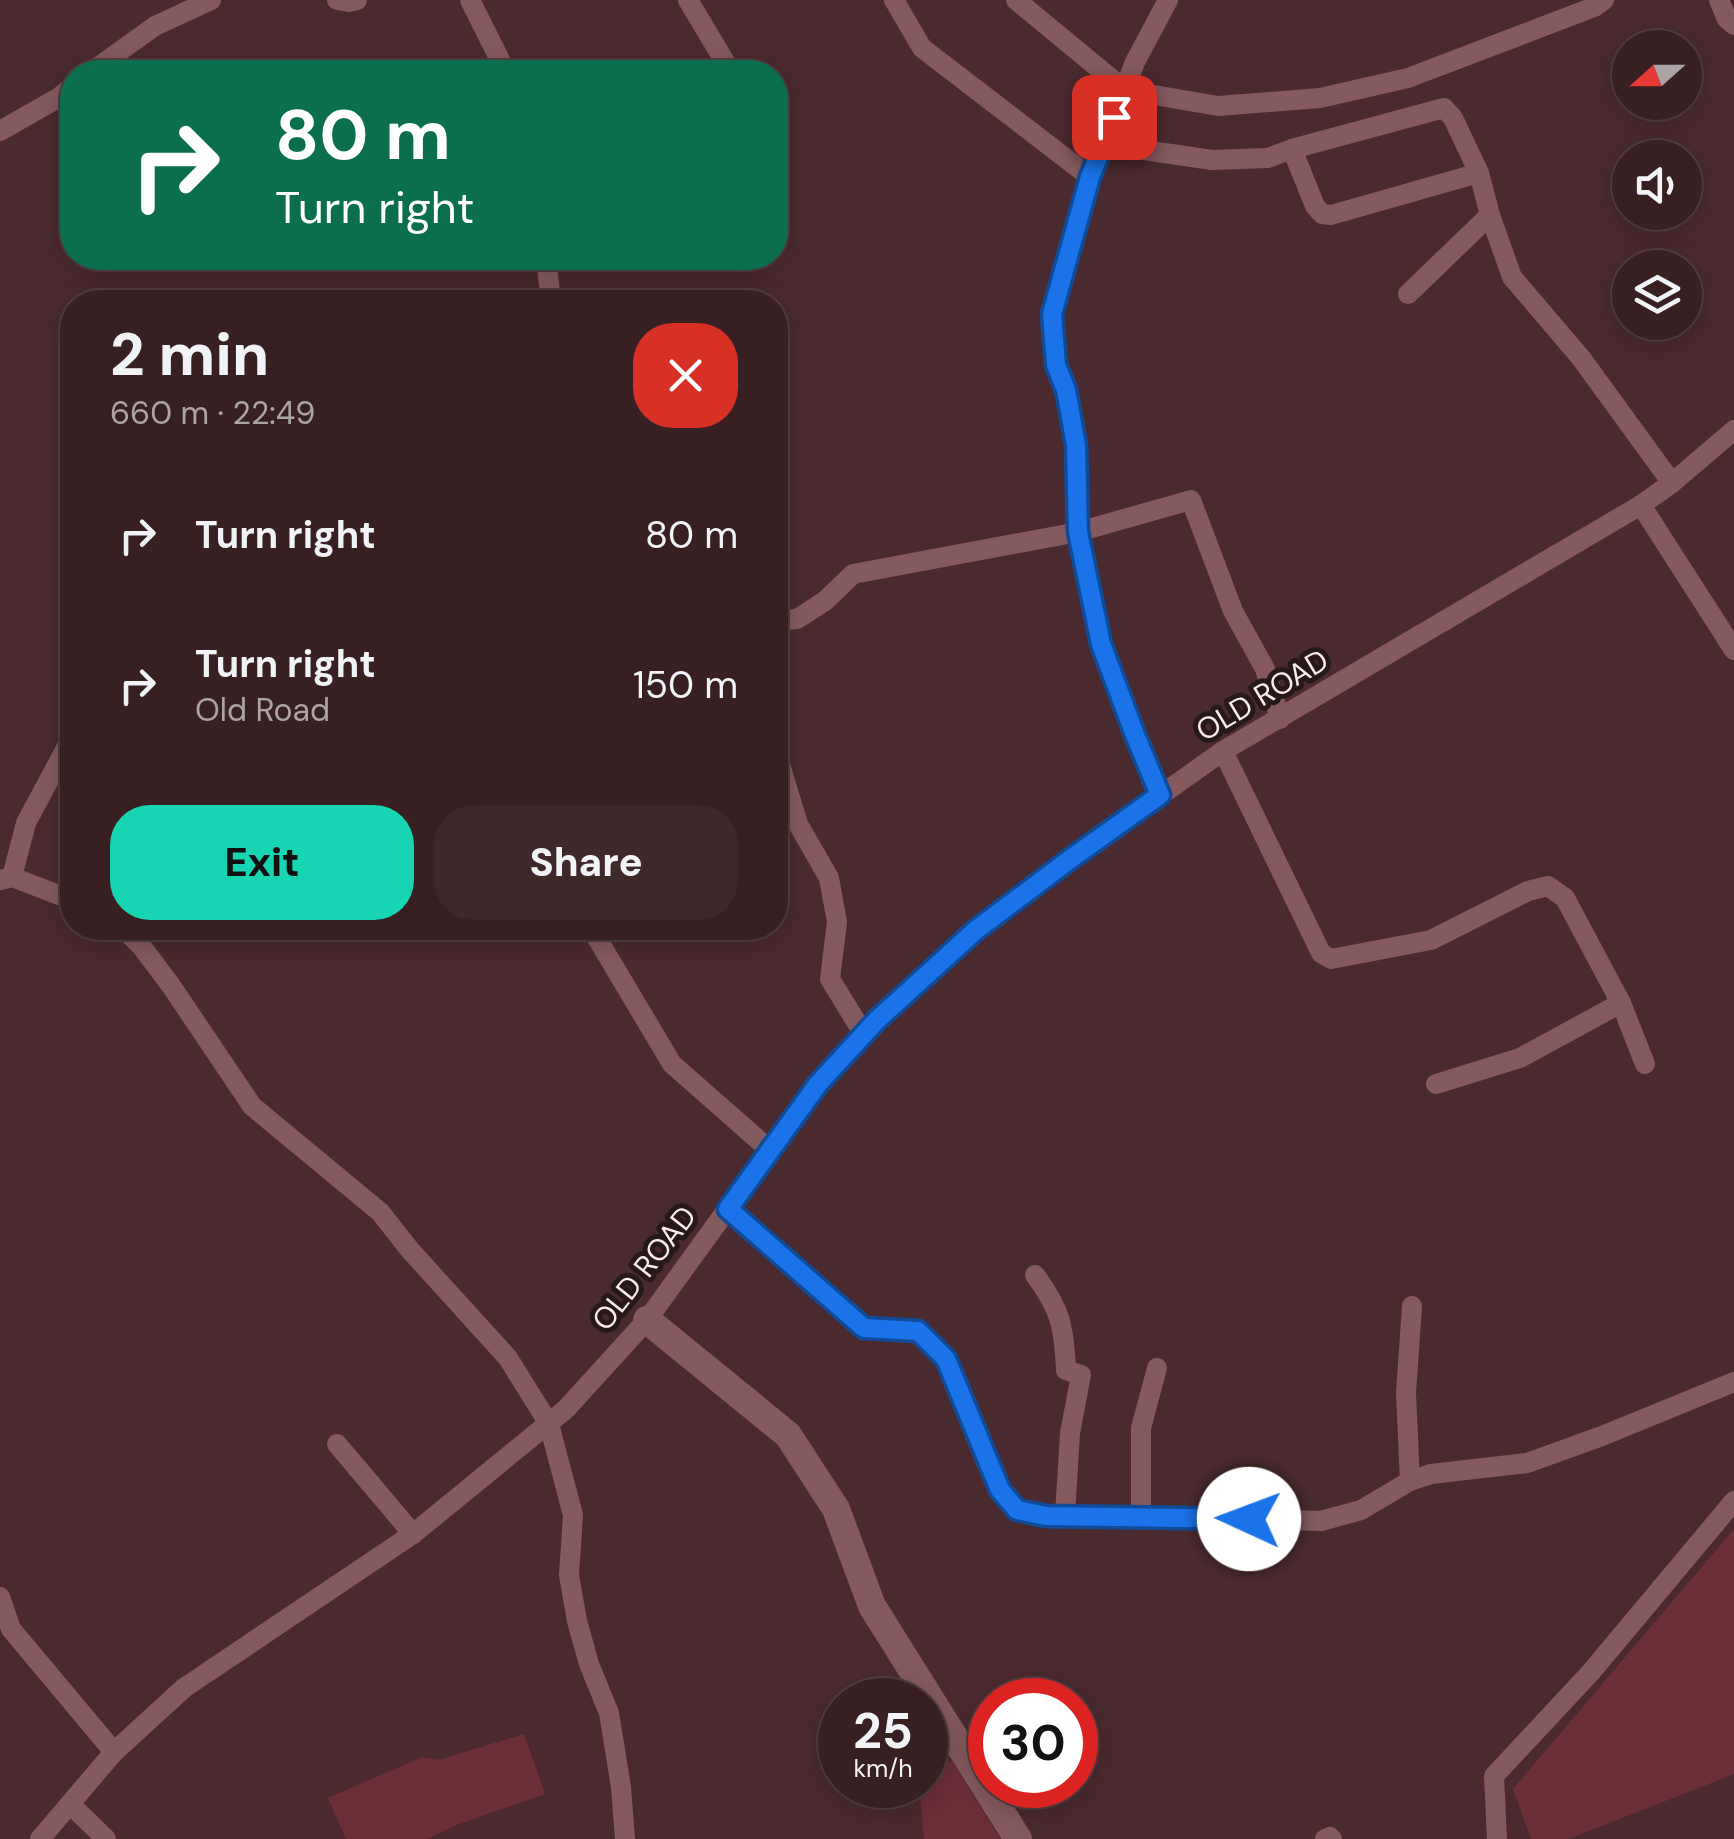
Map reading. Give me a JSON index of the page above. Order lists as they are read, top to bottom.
{
  "streets": {
    "street": ["OLD ROAD"]
  },
  "north": "left",
  "page": {
    "turn": ["80 m", "Turn right"],
    "heading": ["2 min", "660 m · 22:49"],
    "list": [
      {
        "name": "Turn right",
        "value": "80 m"
      },
      {
        "name": "Turn right",
        "note": "Old Road",
        "value": "150 m"
      }
    ],
    "buttons": ["Exit", "Share"],
    "speed": "25 km/h",
    "limit": "30"
  }
}
